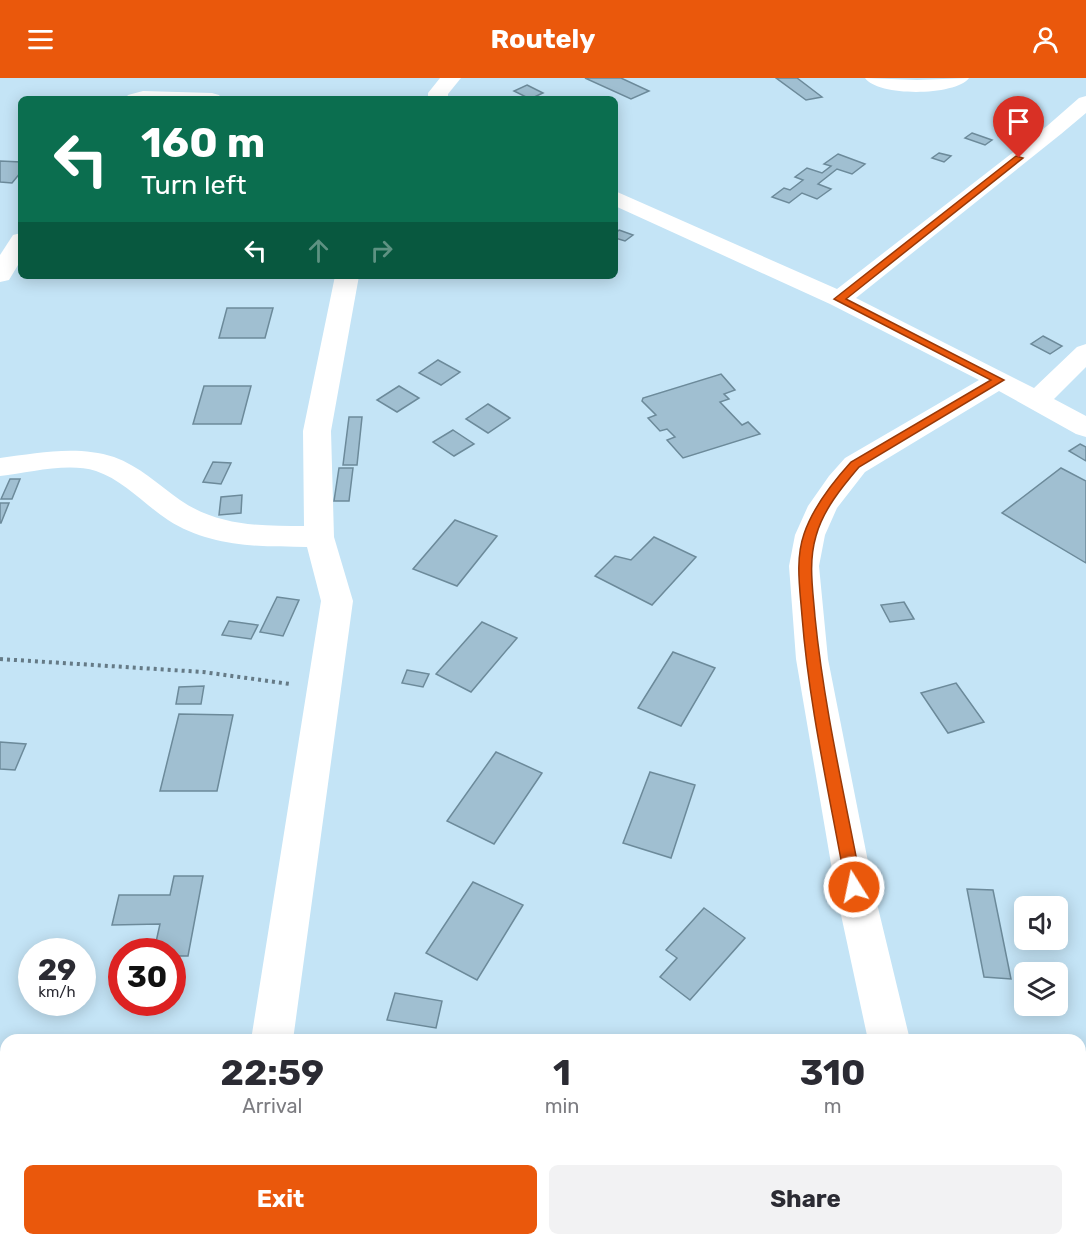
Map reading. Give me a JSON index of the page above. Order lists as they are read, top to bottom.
{
  "page": {
    "header": "Routely",
    "turn": ["160 m", "Turn left"],
    "speed": "29 km/h",
    "limit": "30",
    "eta": [
      "22:59",
      "Arrival",
      "1",
      "min",
      "310",
      "m"
    ],
    "buttons": ["Exit", "Share"]
  }
}
